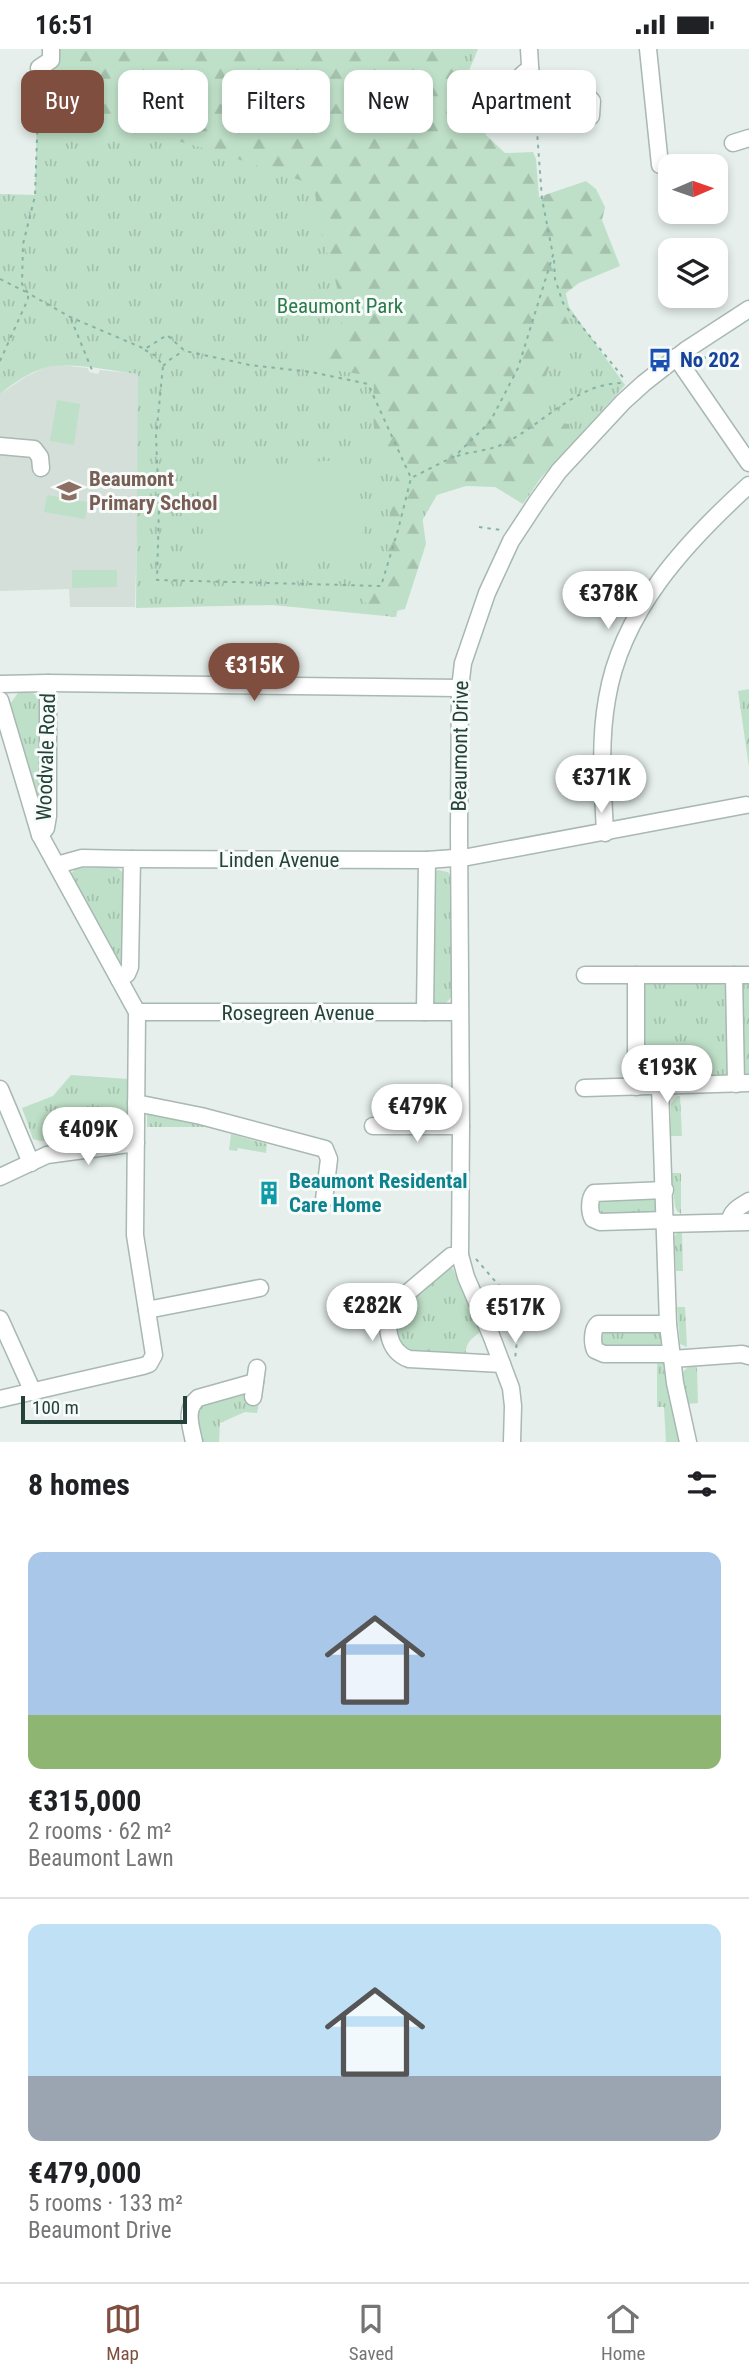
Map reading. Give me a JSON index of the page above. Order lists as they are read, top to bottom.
{
  "streets": {
    "street": [
      "Beaumont Drive",
      "Woodvale Road",
      "Linden Avenue",
      "Rosegreen Avenue"
    ]
  },
  "crossings": [
    ["Beaumont Drive", "Linden Avenue"],
    ["Beaumont Drive", "Rosegreen Avenue"],
    ["Woodvale Road", "Rosegreen Avenue"]
  ],
  "parks": ["Beaumont Park"],
  "places": {
    "bus stop": ["No 202"],
    "school or university": ["Beaumont Primary School"],
    "building": ["Beaumont Residental Care Home"]
  },
  "scale_bar": "100 m",
  "north": "right",
  "page": {
    "status": "16:51",
    "chip": [
      "Buy",
      "Rent",
      "Filters",
      "New",
      "Apartment"
    ],
    "price": [
      "€378K",
      "€315K",
      "€371K",
      "€193K",
      "€479K",
      "€409K",
      "€282K",
      "€517K"
    ],
    "scale": "100 m",
    "heading": "8 homes",
    "list": [
      {
        "name": "€315,000",
        "note": "2 rooms · 62 m² · Beaumont Lawn"
      },
      {
        "name": "€479,000",
        "note": "5 rooms · 133 m² · Beaumont Drive"
      }
    ],
    "tabs": ["Map", "Saved", "Home"]
  }
}
